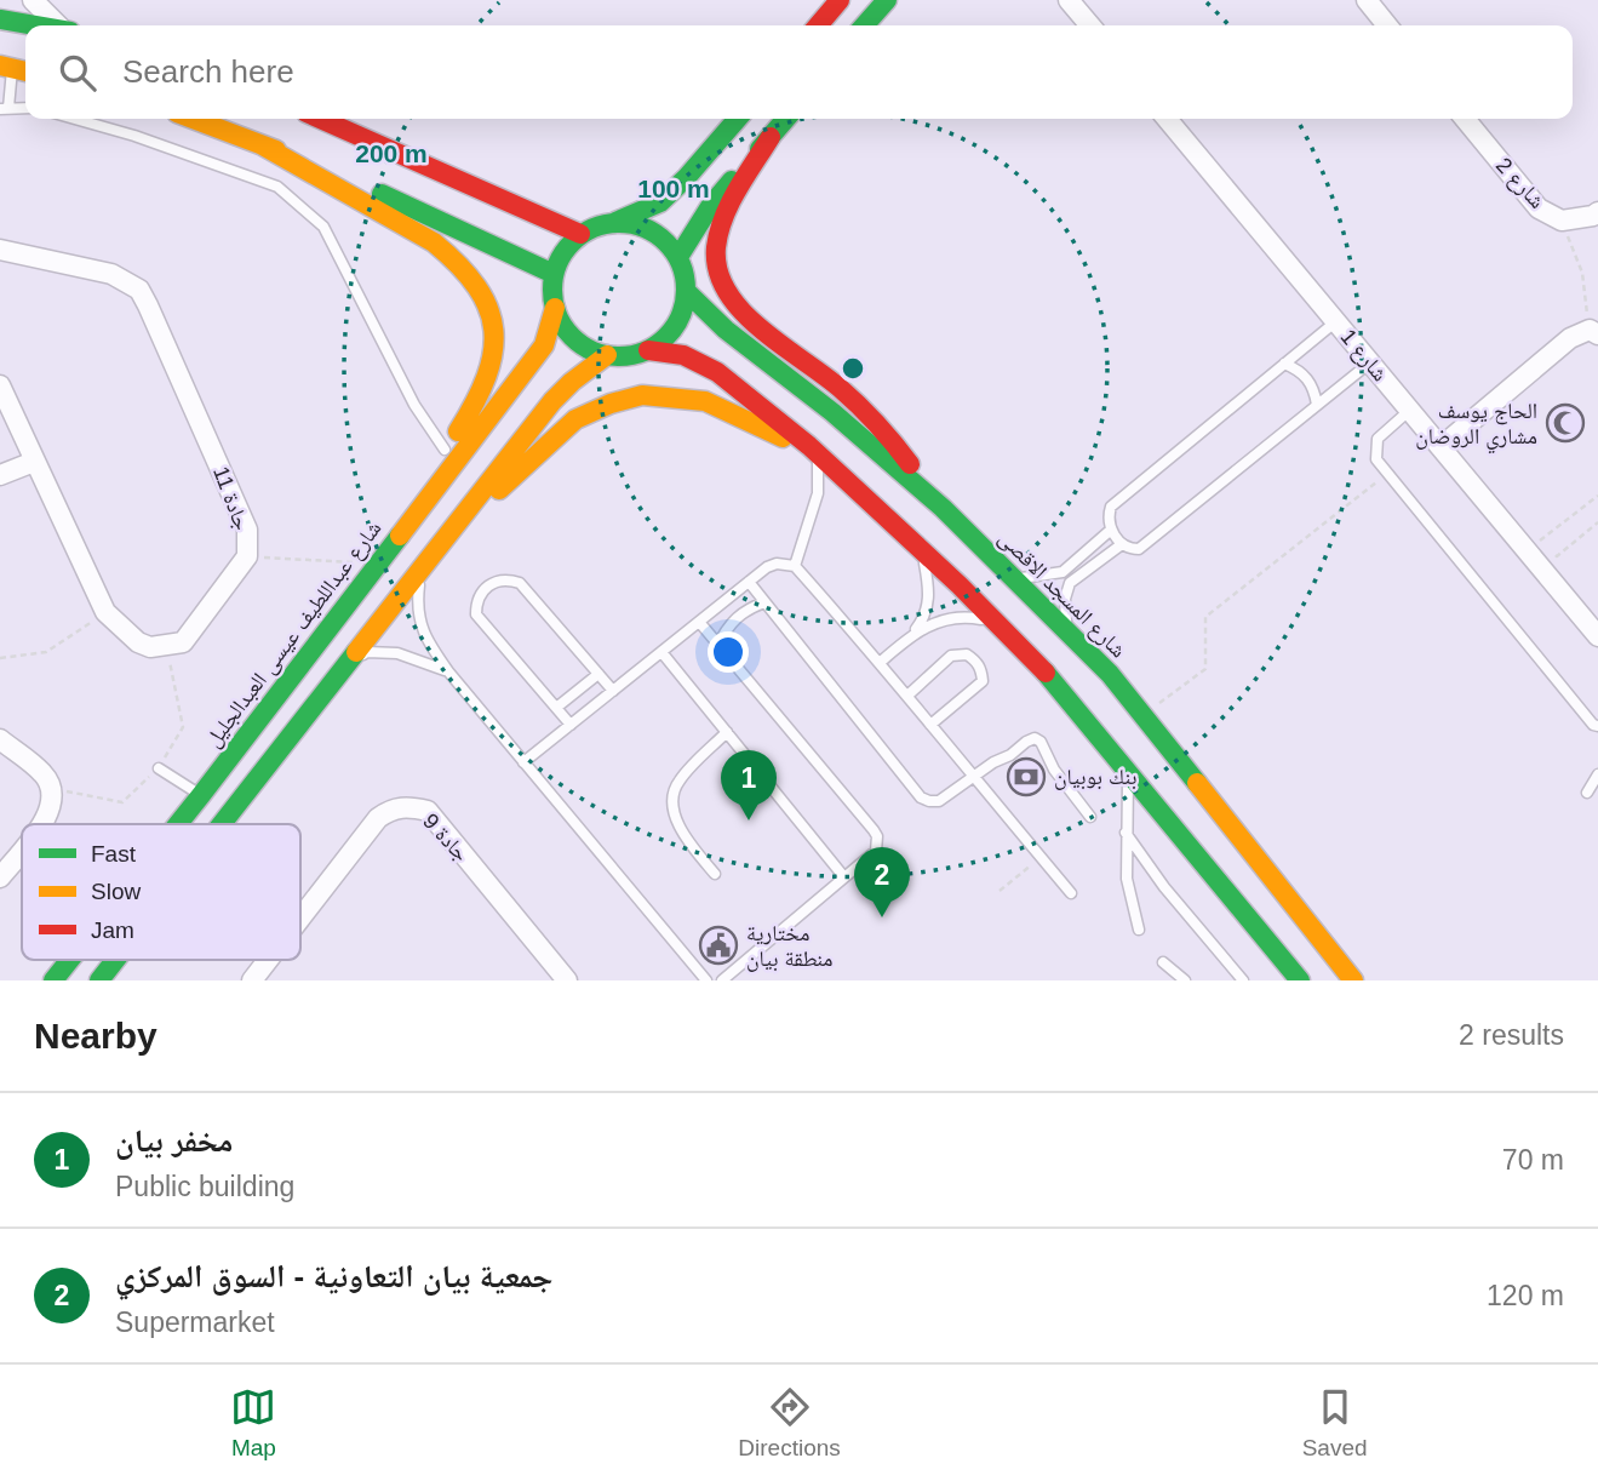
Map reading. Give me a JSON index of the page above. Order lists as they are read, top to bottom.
{
  "streets": {
    "main road": ["شارع المسجد الاقصى", "شارع عبداللطيف عيسى العبدالجليل"],
    "street": [
      "شارع 2",
      "شارع 1",
      "جادة 11",
      "جادة 9"
    ]
  },
  "crossings": [
    ["شارع المسجد الاقصى", "شارع عبداللطيف عيسى العبدالجليل"]
  ],
  "places": {
    "mosque": ["الحاج يوسف مشاري الروضان"],
    "bank": ["بنك بوبيان"],
    "public building": ["مختارية منطقة بيان"]
  },
  "legend": ["Fast", "Slow", "Jam"],
  "page": {
    "search": "Search here",
    "pins": ["1", "2"],
    "heading": ["Nearby", "2 results"],
    "list": [
      {
        "mark": "1",
        "name": "مخفر بيان",
        "note": "Public building",
        "value": "70 m"
      },
      {
        "mark": "2",
        "name": "جمعية بيان التعاونية - السوق المركزي",
        "note": "Supermarket",
        "value": "120 m"
      }
    ],
    "nav": ["Map", "Directions", "Saved"]
  },
  "rings": ["200 m", "100 m"]
}
